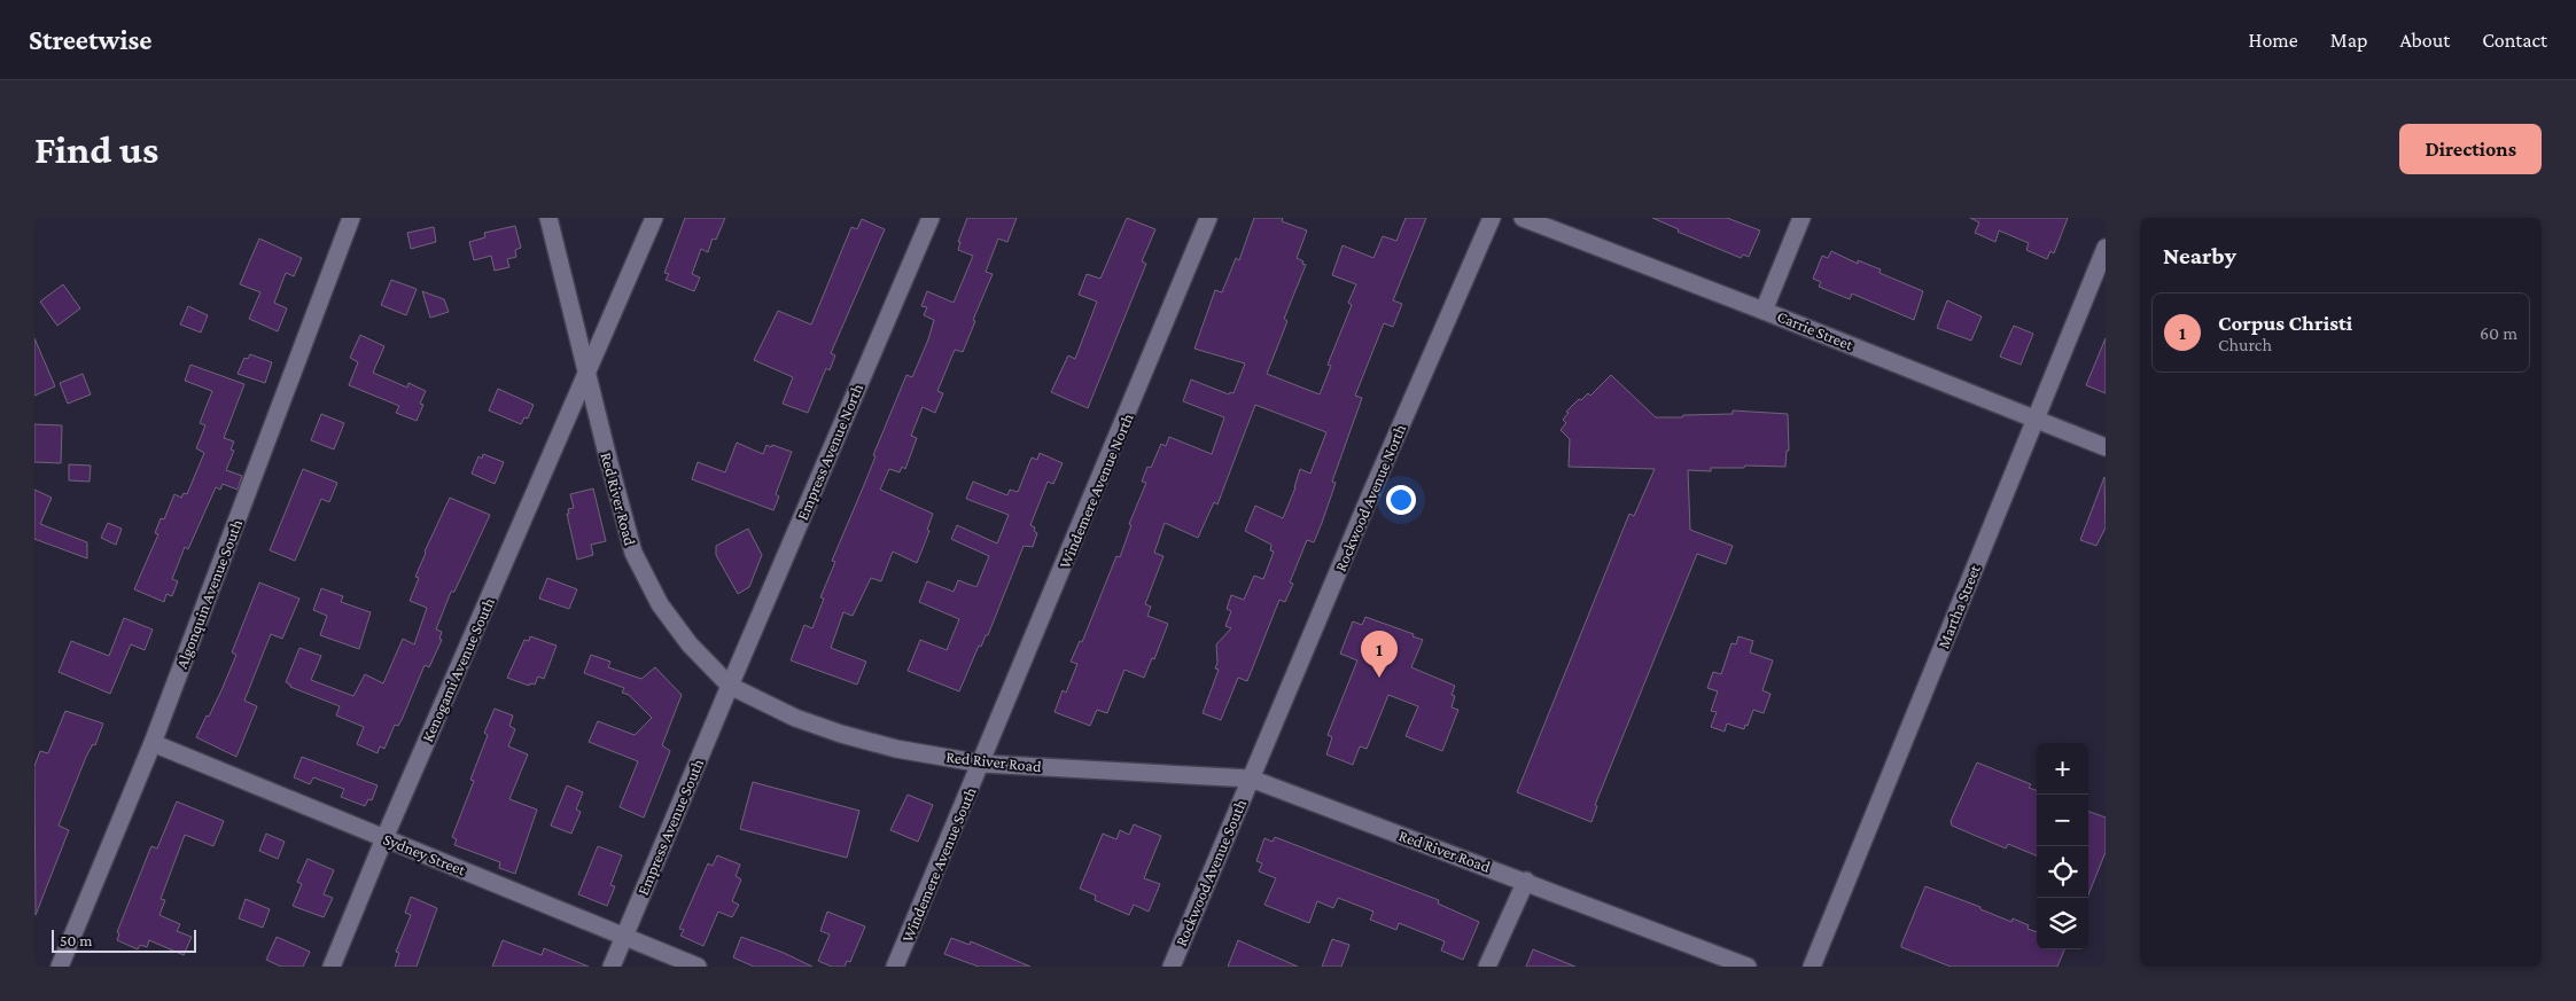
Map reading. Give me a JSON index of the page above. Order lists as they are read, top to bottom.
{
  "streets": {
    "street": [
      "Carrie Street",
      "Empress Avenue North",
      "Windemere Avenue North",
      "Rockwood Avenue North",
      "Red River Road",
      "Algonquin Avenue South",
      "Martha Street",
      "Kenogami Avenue South",
      "Empress Avenue South",
      "Sydney Street",
      "Windemere Avenue South",
      "Rockwood Avenue South"
    ]
  },
  "crossings": [
    ["Carrie Street", "Martha Street"],
    ["Empress Avenue North", "Red River Road"],
    ["Empress Avenue North", "Empress Avenue South"],
    ["Windemere Avenue North", "Red River Road"],
    ["Windemere Avenue North", "Windemere Avenue South"],
    ["Rockwood Avenue North", "Red River Road"],
    ["Rockwood Avenue North", "Rockwood Avenue South"],
    ["Red River Road", "Kenogami Avenue South"],
    ["Red River Road", "Empress Avenue South"],
    ["Red River Road", "Windemere Avenue South"],
    ["Red River Road", "Rockwood Avenue South"],
    ["Algonquin Avenue South", "Sydney Street"],
    ["Kenogami Avenue South", "Sydney Street"],
    ["Empress Avenue South", "Sydney Street"]
  ],
  "scale_bar": "50 m",
  "page": {
    "header": "Streetwise",
    "nav": [
      "Home",
      "Map",
      "About",
      "Contact"
    ],
    "buttons": "Directions",
    "title": "Find us",
    "heading": "Nearby",
    "list": [
      {
        "mark": "1",
        "name": "Corpus Christi",
        "note": "Church",
        "value": "60 m"
      }
    ],
    "pins": "1",
    "map_buttons": ["+", "−"],
    "scale": "50 m"
  }
}
